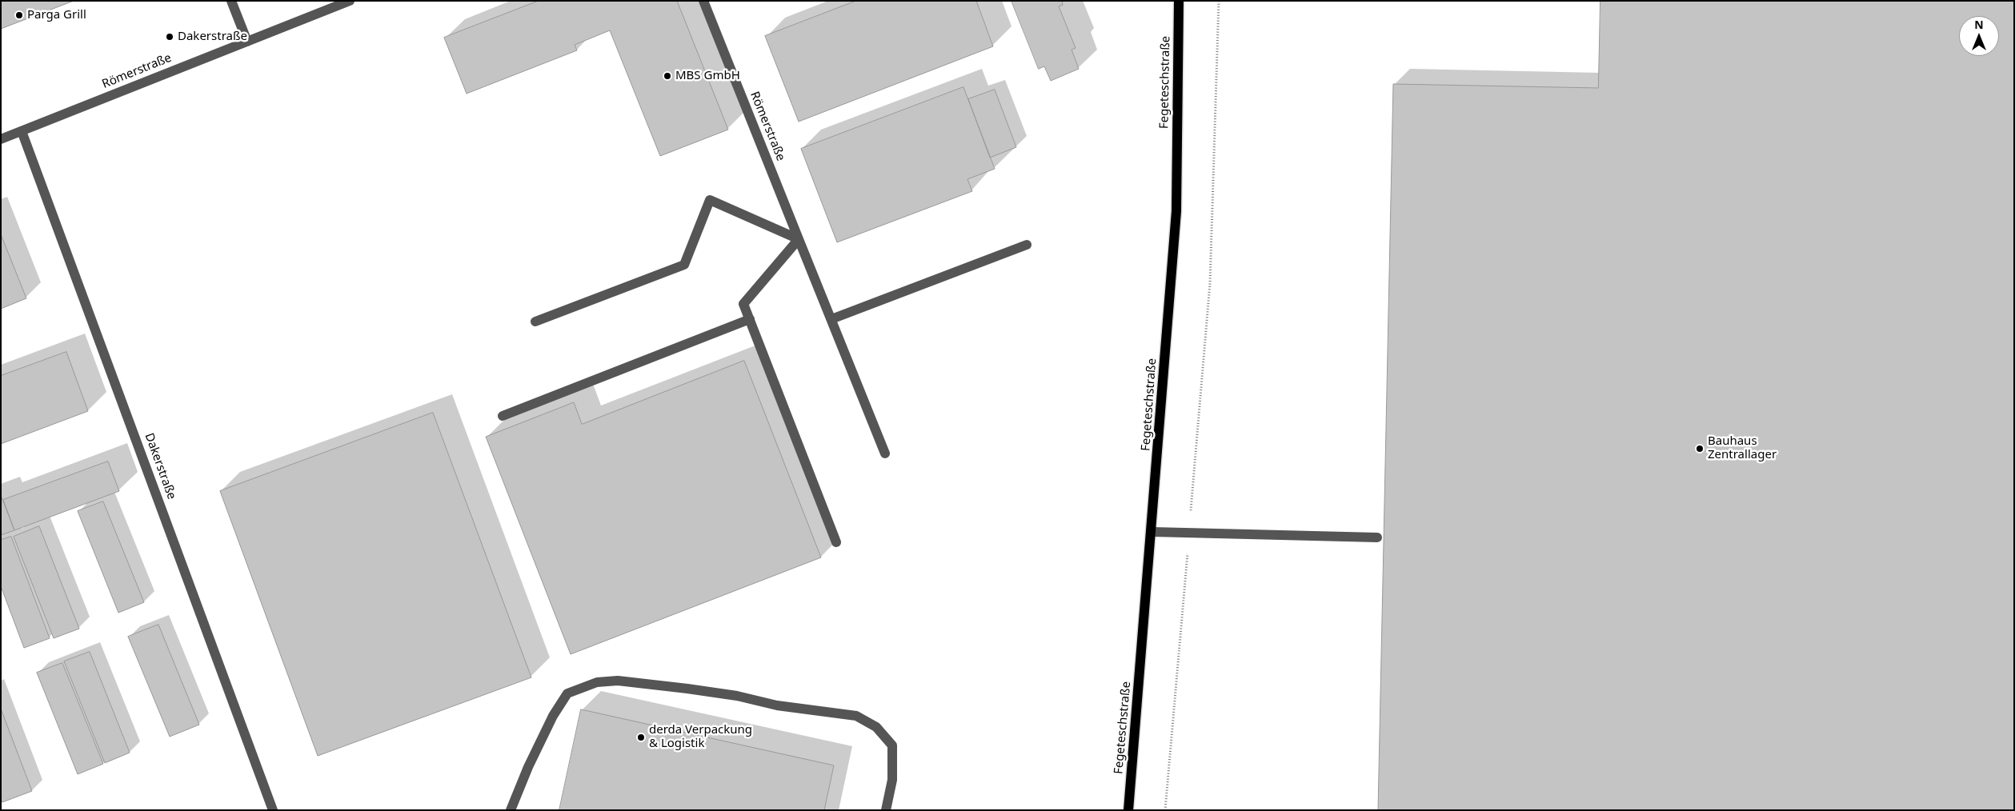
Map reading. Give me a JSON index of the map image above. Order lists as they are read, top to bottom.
{
  "streets": {
    "main road": ["Fegeteschstraße"],
    "street": ["Römerstraße", "Dakerstraße"]
  },
  "crossings": [
    ["Römerstraße", "Dakerstraße"]
  ],
  "places": [
    "Parga Grill",
    "Dakerstraße",
    "MBS GmbH",
    "Bauhaus Zentrallager",
    "derda Verpackung & Logistik"
  ],
  "north": "top"
}
